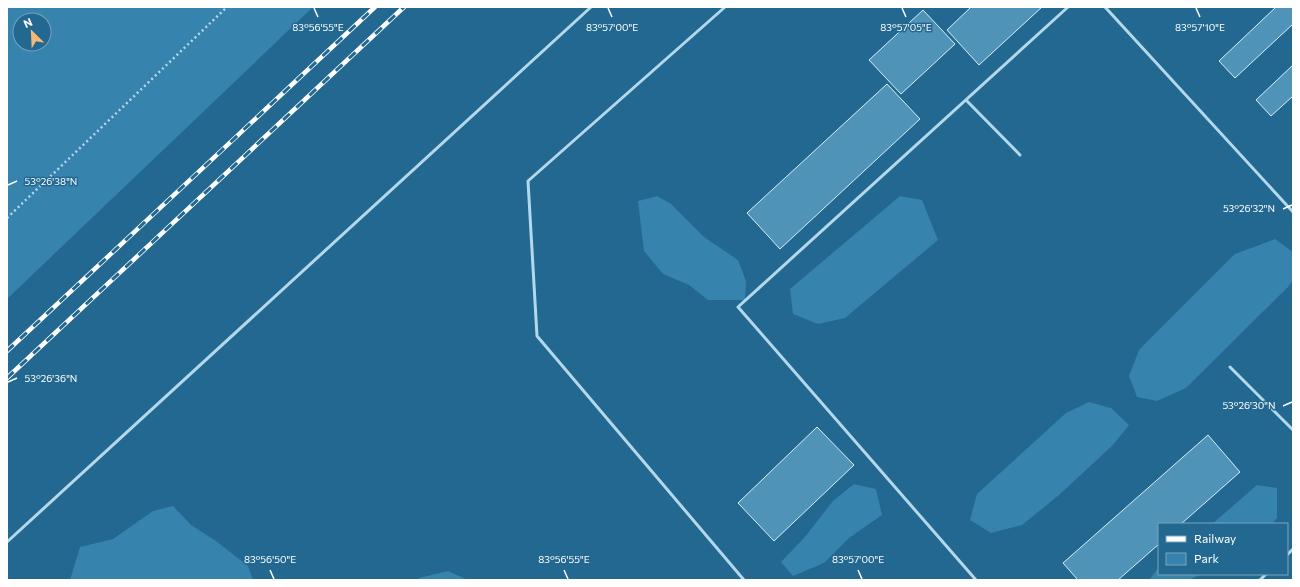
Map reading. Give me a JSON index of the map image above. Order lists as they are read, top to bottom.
{
  "legend": ["Railway", "Park"],
  "north": "top left",
  "coordinates": [
    "83°56'55\"E",
    "83°57'00\"E",
    "83°57'05\"E",
    "83°57'10\"E",
    "53°26'38\"N",
    "53°26'32\"N",
    "53°26'36\"N",
    "53°26'30\"N",
    "83°56'50\"E"
  ]
}
